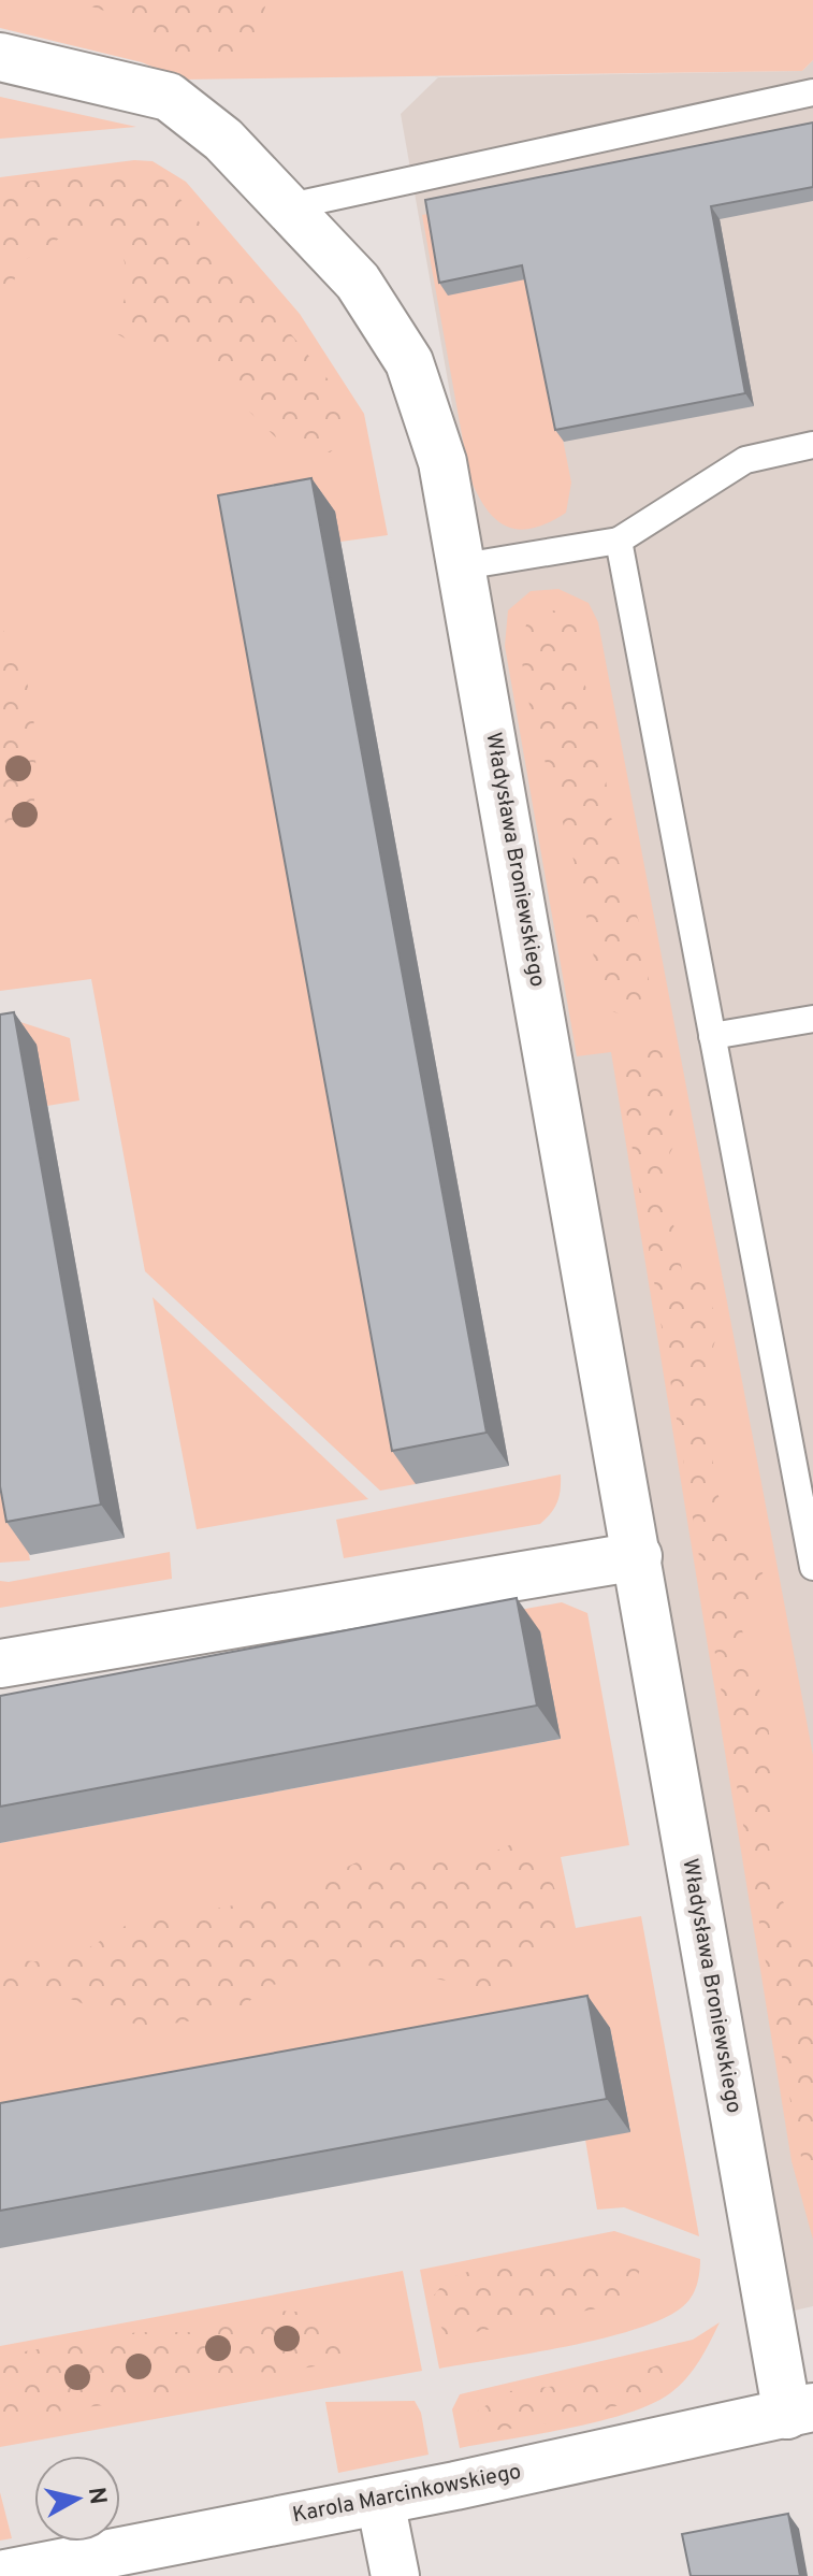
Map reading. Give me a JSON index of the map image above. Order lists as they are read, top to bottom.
{
  "streets": {
    "street": ["Władysława Broniewskiego", "Karola Marcinkowskiego"]
  },
  "crossings": [
    ["Władysława Broniewskiego", "Karola Marcinkowskiego"]
  ],
  "north": "right"
}
